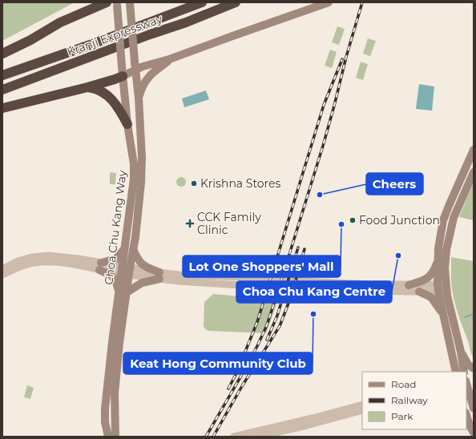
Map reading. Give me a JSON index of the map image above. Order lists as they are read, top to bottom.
{
  "streets": {
    "highway": ["Kranji Expressway"],
    "main road": ["Choa Chu Kang Way"]
  },
  "places": {
    "other": [
      "Krishna Stores",
      "Cheers",
      "Food Junction",
      "Lot One Shoppers' Mall",
      "Choa Chu Kang Centre",
      "Keat Hong Community Club"
    ],
    "health": ["CCK Family Clinic"]
  },
  "legend": ["Road", "Railway", "Park"]
}
